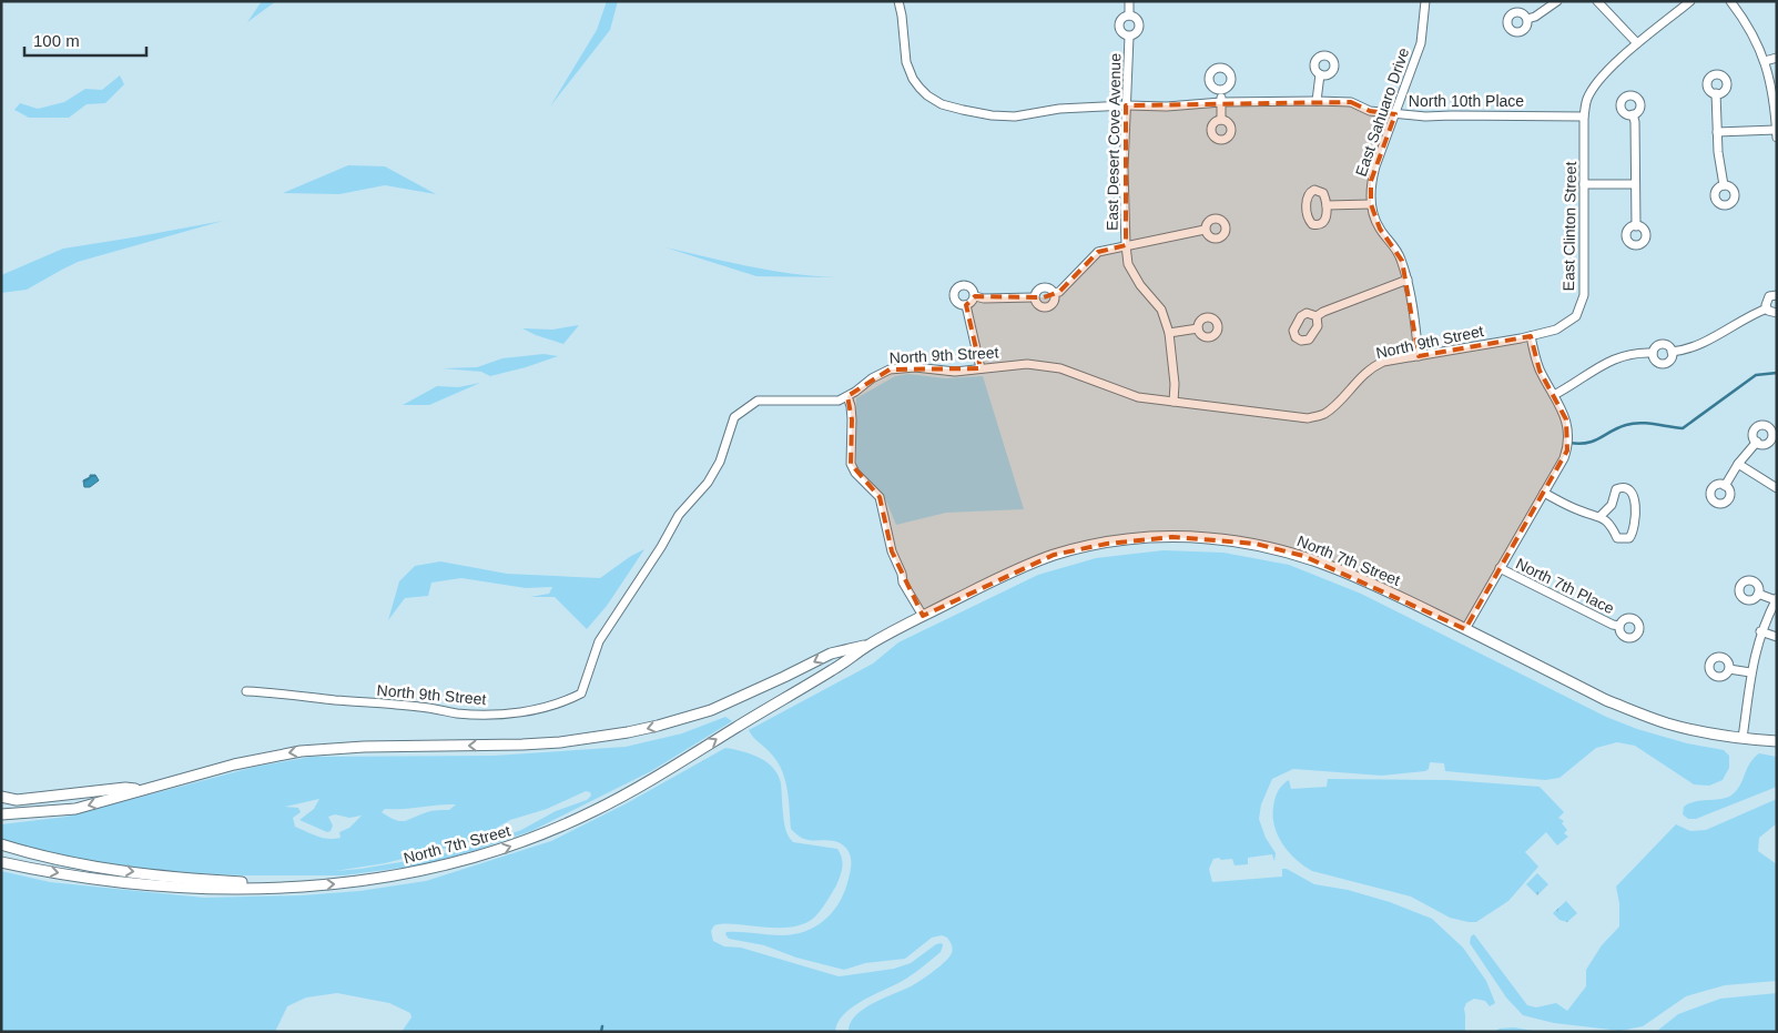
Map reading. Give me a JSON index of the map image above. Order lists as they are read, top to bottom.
{
  "streets": {
    "main road": ["North 7th Street"],
    "street": [
      "North 10th Place",
      "East Sahuaro Drive",
      "East Desert Cove Avenue",
      "East Clinton Street",
      "North 9th Street",
      "North 7th Place"
    ]
  },
  "crossings": [
    ["North 10th Place", "East Sahuaro Drive"],
    ["North 10th Place", "East Desert Cove Avenue"],
    ["North 10th Place", "East Clinton Street"],
    ["East Sahuaro Drive", "North 9th Street"],
    ["East Desert Cove Avenue", "North 9th Street"],
    ["East Clinton Street", "North 9th Street"]
  ],
  "scale_bar": "100 m"
}
